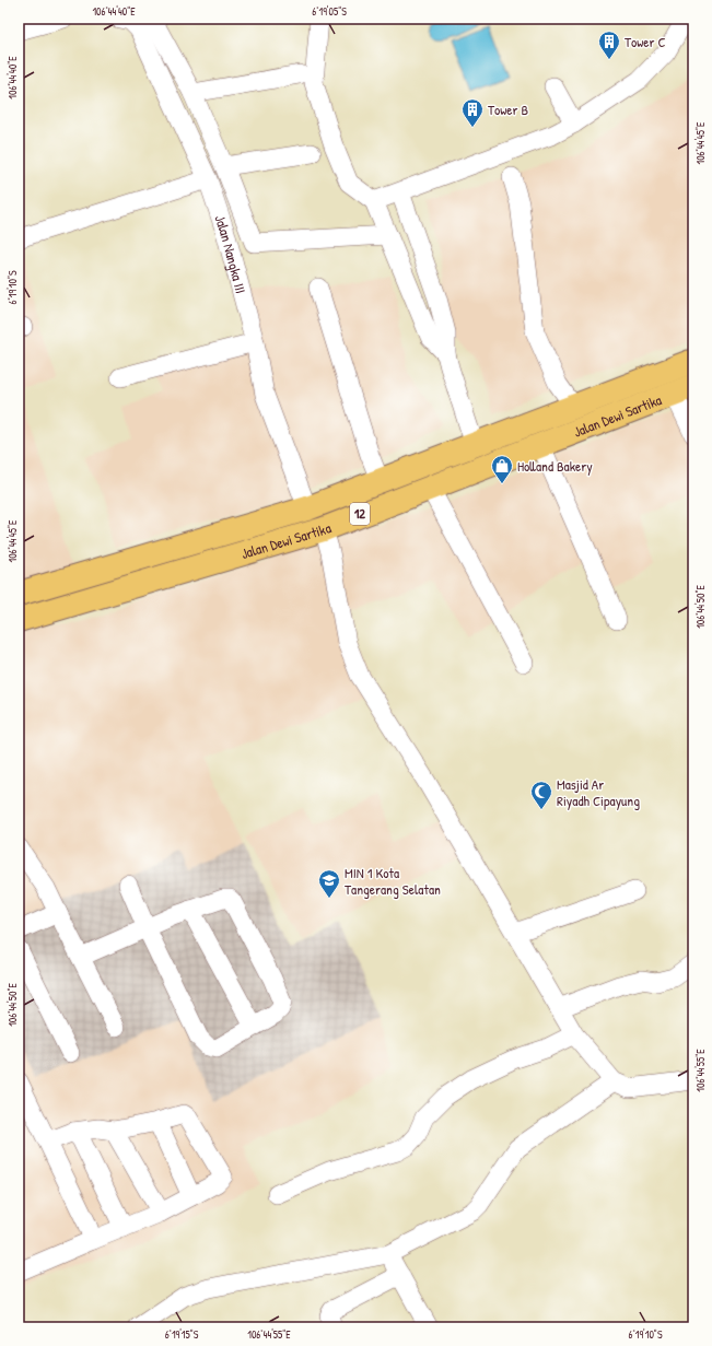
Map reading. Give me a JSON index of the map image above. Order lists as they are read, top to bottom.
{
  "streets": {
    "highway": ["Jalan Dewi Sartika", "12"],
    "street": ["Jalan Nangka III"]
  },
  "crossings": [
    ["Jalan Nangka III", "Jalan Dewi Sartika"]
  ],
  "places": {
    "building": ["Tower C", "Tower B"],
    "shop": ["Holland Bakery"],
    "mosque": ["Masjid Ar Riyadh Cipayung"],
    "school or university": ["MIN 1 Kota Tangerang Selatan"]
  },
  "coordinates": [
    "106°44'40\"E",
    "6°19'05\"S",
    "106°44'45\"E",
    "6°19'10\"S",
    "106°44'50\"E",
    "106°44'55\"E",
    "6°19'15\"S"
  ]
}
